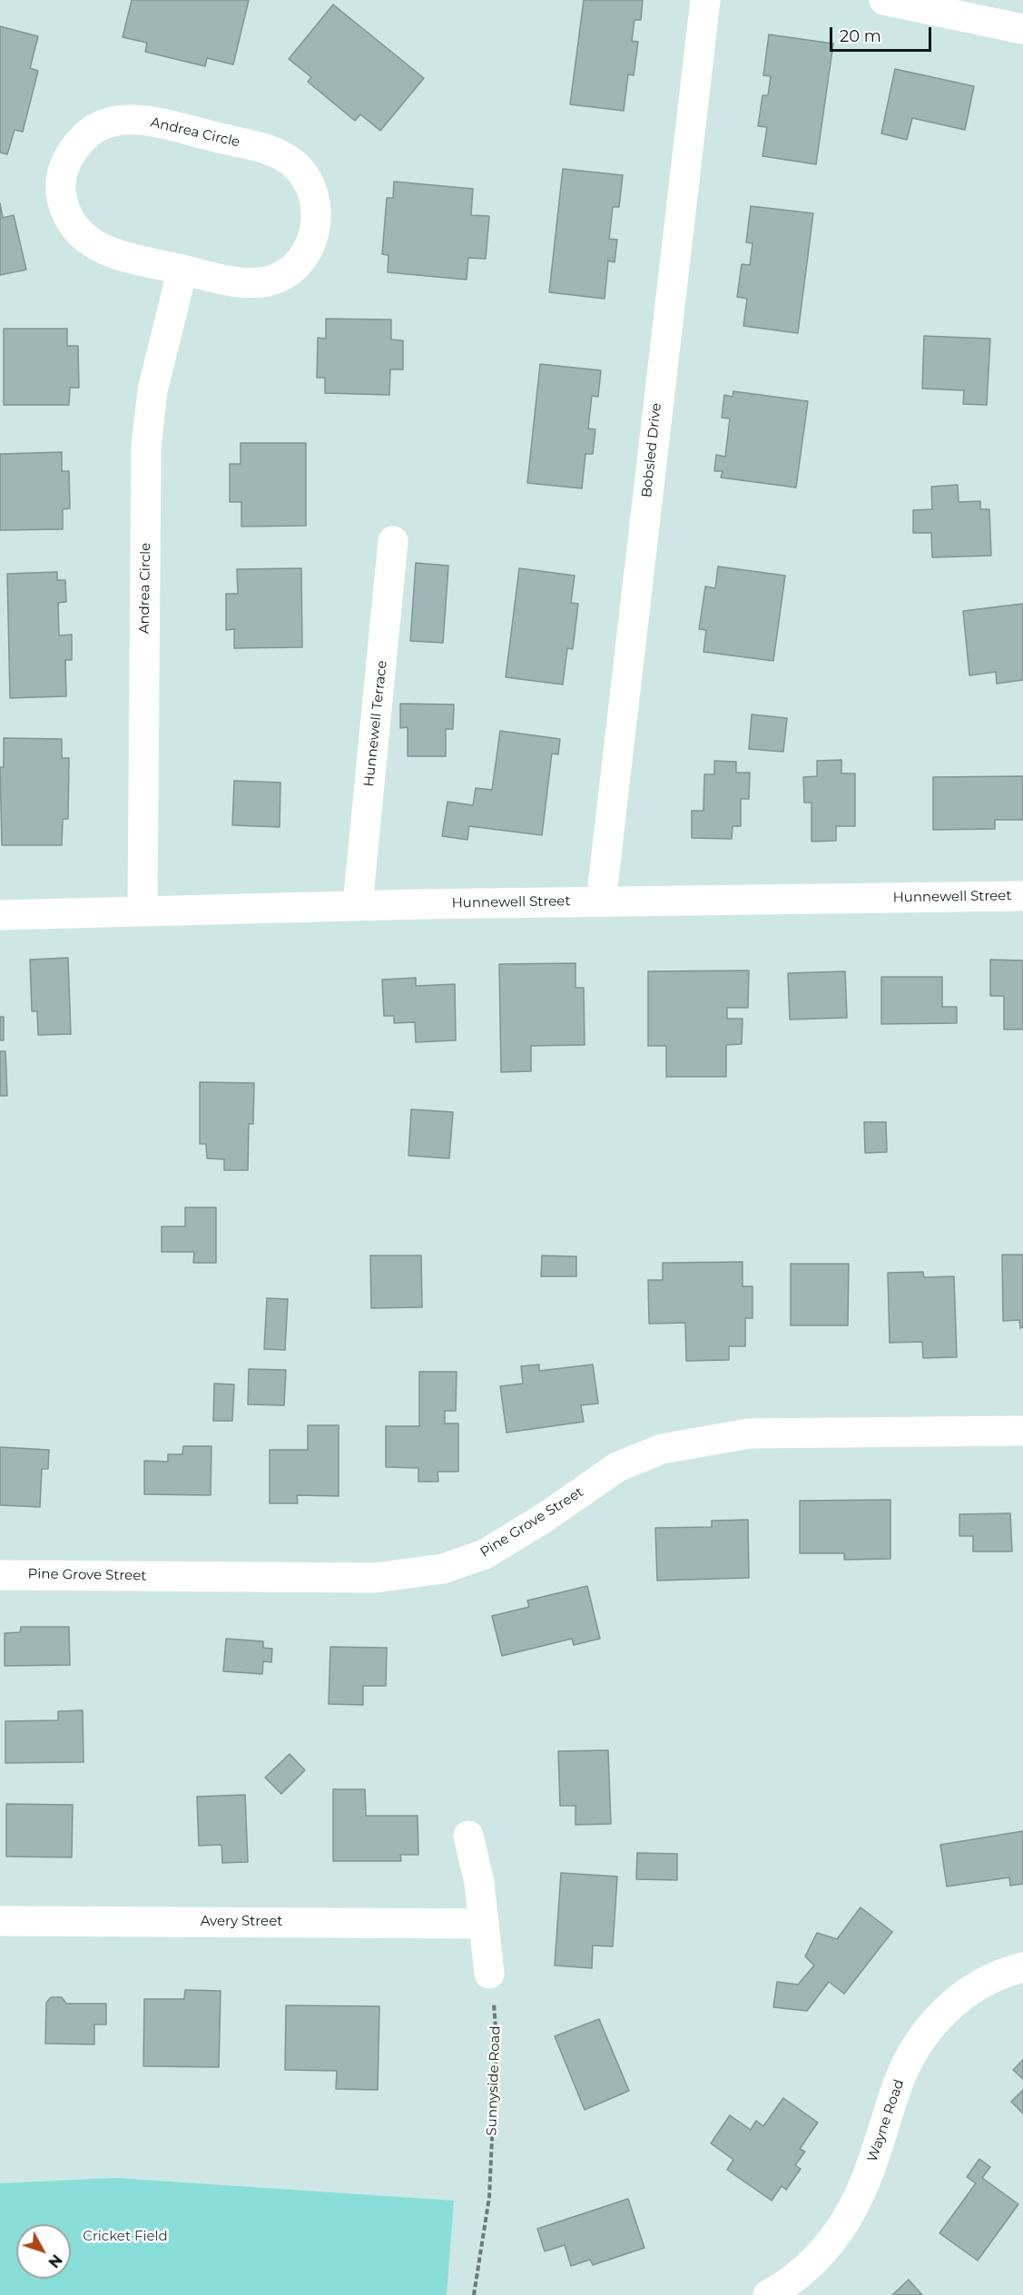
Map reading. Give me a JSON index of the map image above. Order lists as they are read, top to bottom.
{
  "streets": {
    "street": [
      "Andrea Circle",
      "Bobsled Drive",
      "Hunnewell Terrace",
      "Hunnewell Street",
      "Pine Grove Street",
      "Avery Street",
      "Wayne Road"
    ],
    "path": ["Sunnyside Road"]
  },
  "crossings": [
    ["Andrea Circle", "Hunnewell Street"],
    ["Bobsled Drive", "Hunnewell Street"],
    ["Hunnewell Terrace", "Hunnewell Street"]
  ],
  "parks": ["Cricket Field"],
  "scale_bar": "20 m",
  "north": "bottom right"
}
